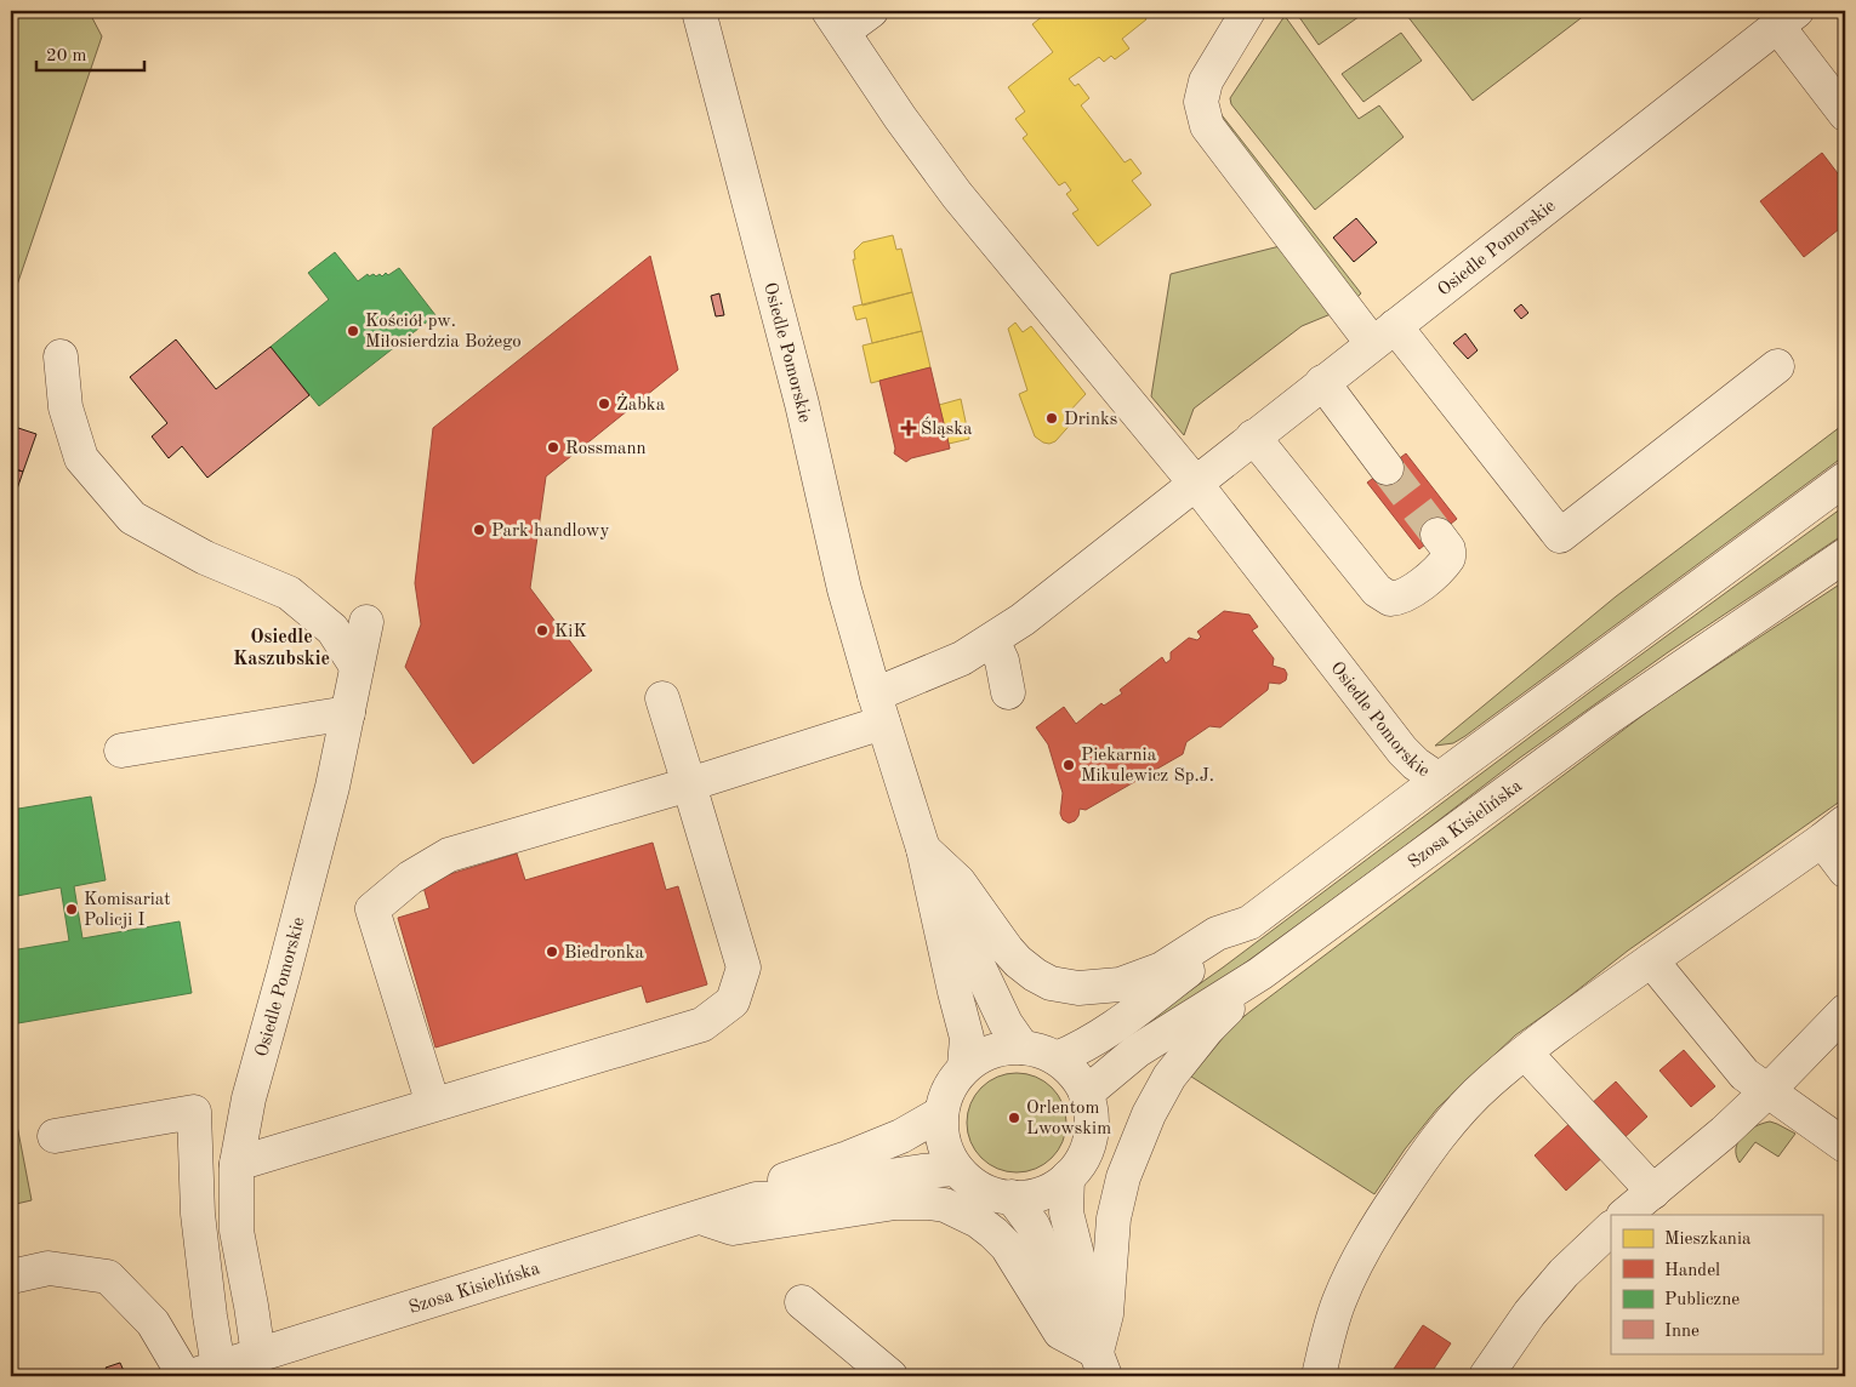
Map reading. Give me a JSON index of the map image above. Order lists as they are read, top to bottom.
{
  "streets": {
    "street": ["Osiedle Pomorskie", "Szosa Kisielińska"]
  },
  "crossings": [
    ["Osiedle Pomorskie", "Szosa Kisielińska"]
  ],
  "districts": ["Osiedle Kaszubskie"],
  "places": {
    "other": [
      "Kościół pw. Miłosierdzia Bożego",
      "Żabka",
      "Drinks",
      "Rossmann",
      "Park handlowy",
      "KiK",
      "Piekarnia Mikulewicz Sp.J.",
      "Komisariat Policji I",
      "Biedronka",
      "Orlentom Lwowskim"
    ],
    "health": ["Śląska"]
  },
  "legend": [
    "Mieszkania",
    "Handel",
    "Publiczne",
    "Inne"
  ],
  "scale_bar": "20 m"
}
